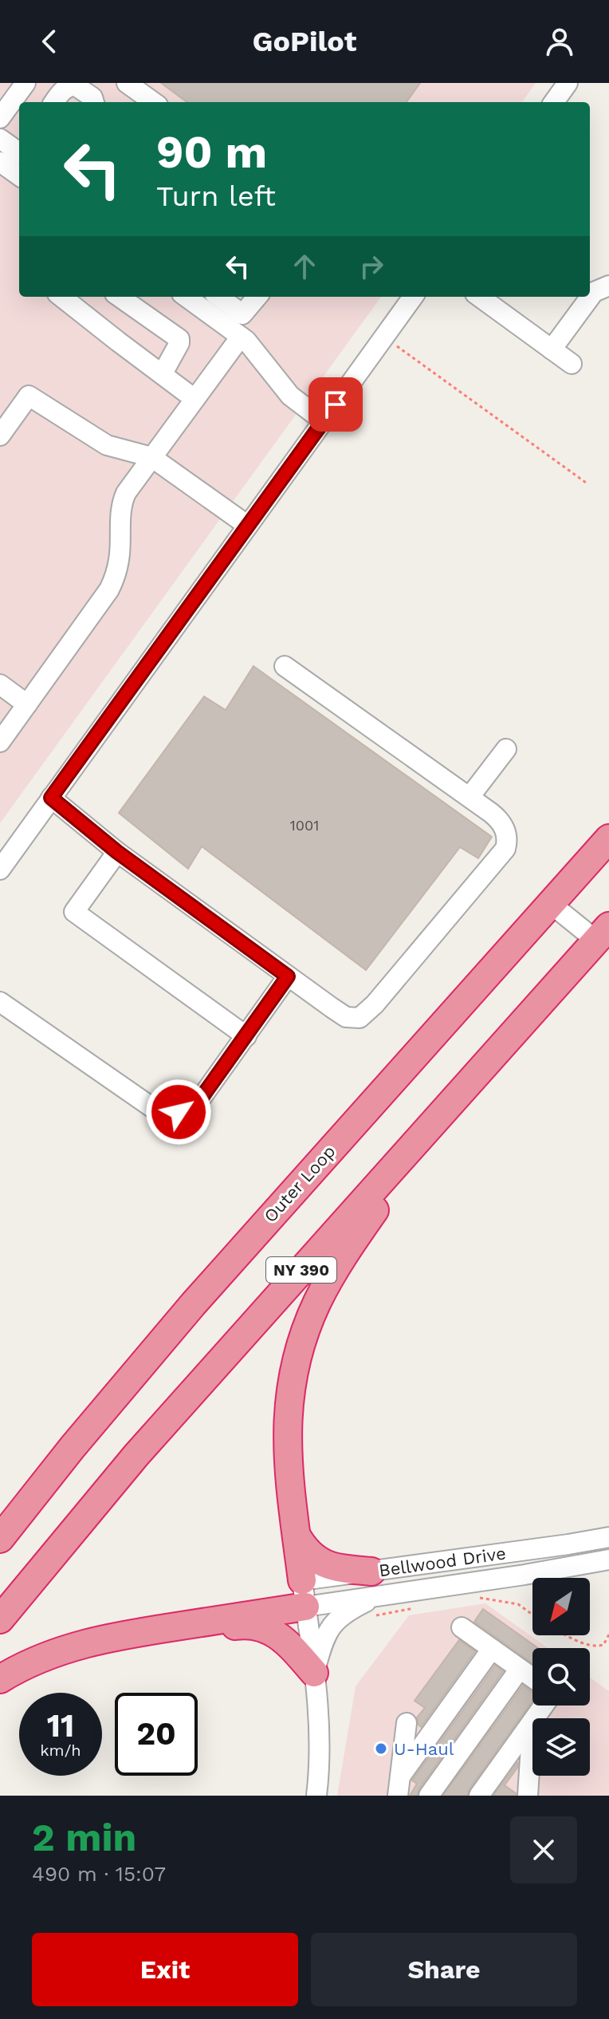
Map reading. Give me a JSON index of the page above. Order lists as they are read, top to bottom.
{
  "streets": {
    "highway": ["Outer Loop", "NY 390"],
    "street": ["Bellwood Drive"]
  },
  "places": ["U-Haul"],
  "house_numbers": ["1001"],
  "north": "bottom left",
  "page": {
    "header": "GoPilot",
    "turn": ["90 m", "Turn left"],
    "speed": "11 km/h",
    "limit": "20",
    "heading": ["2 min", "490 m · 15:07"],
    "buttons": ["Exit", "Share"]
  }
}
